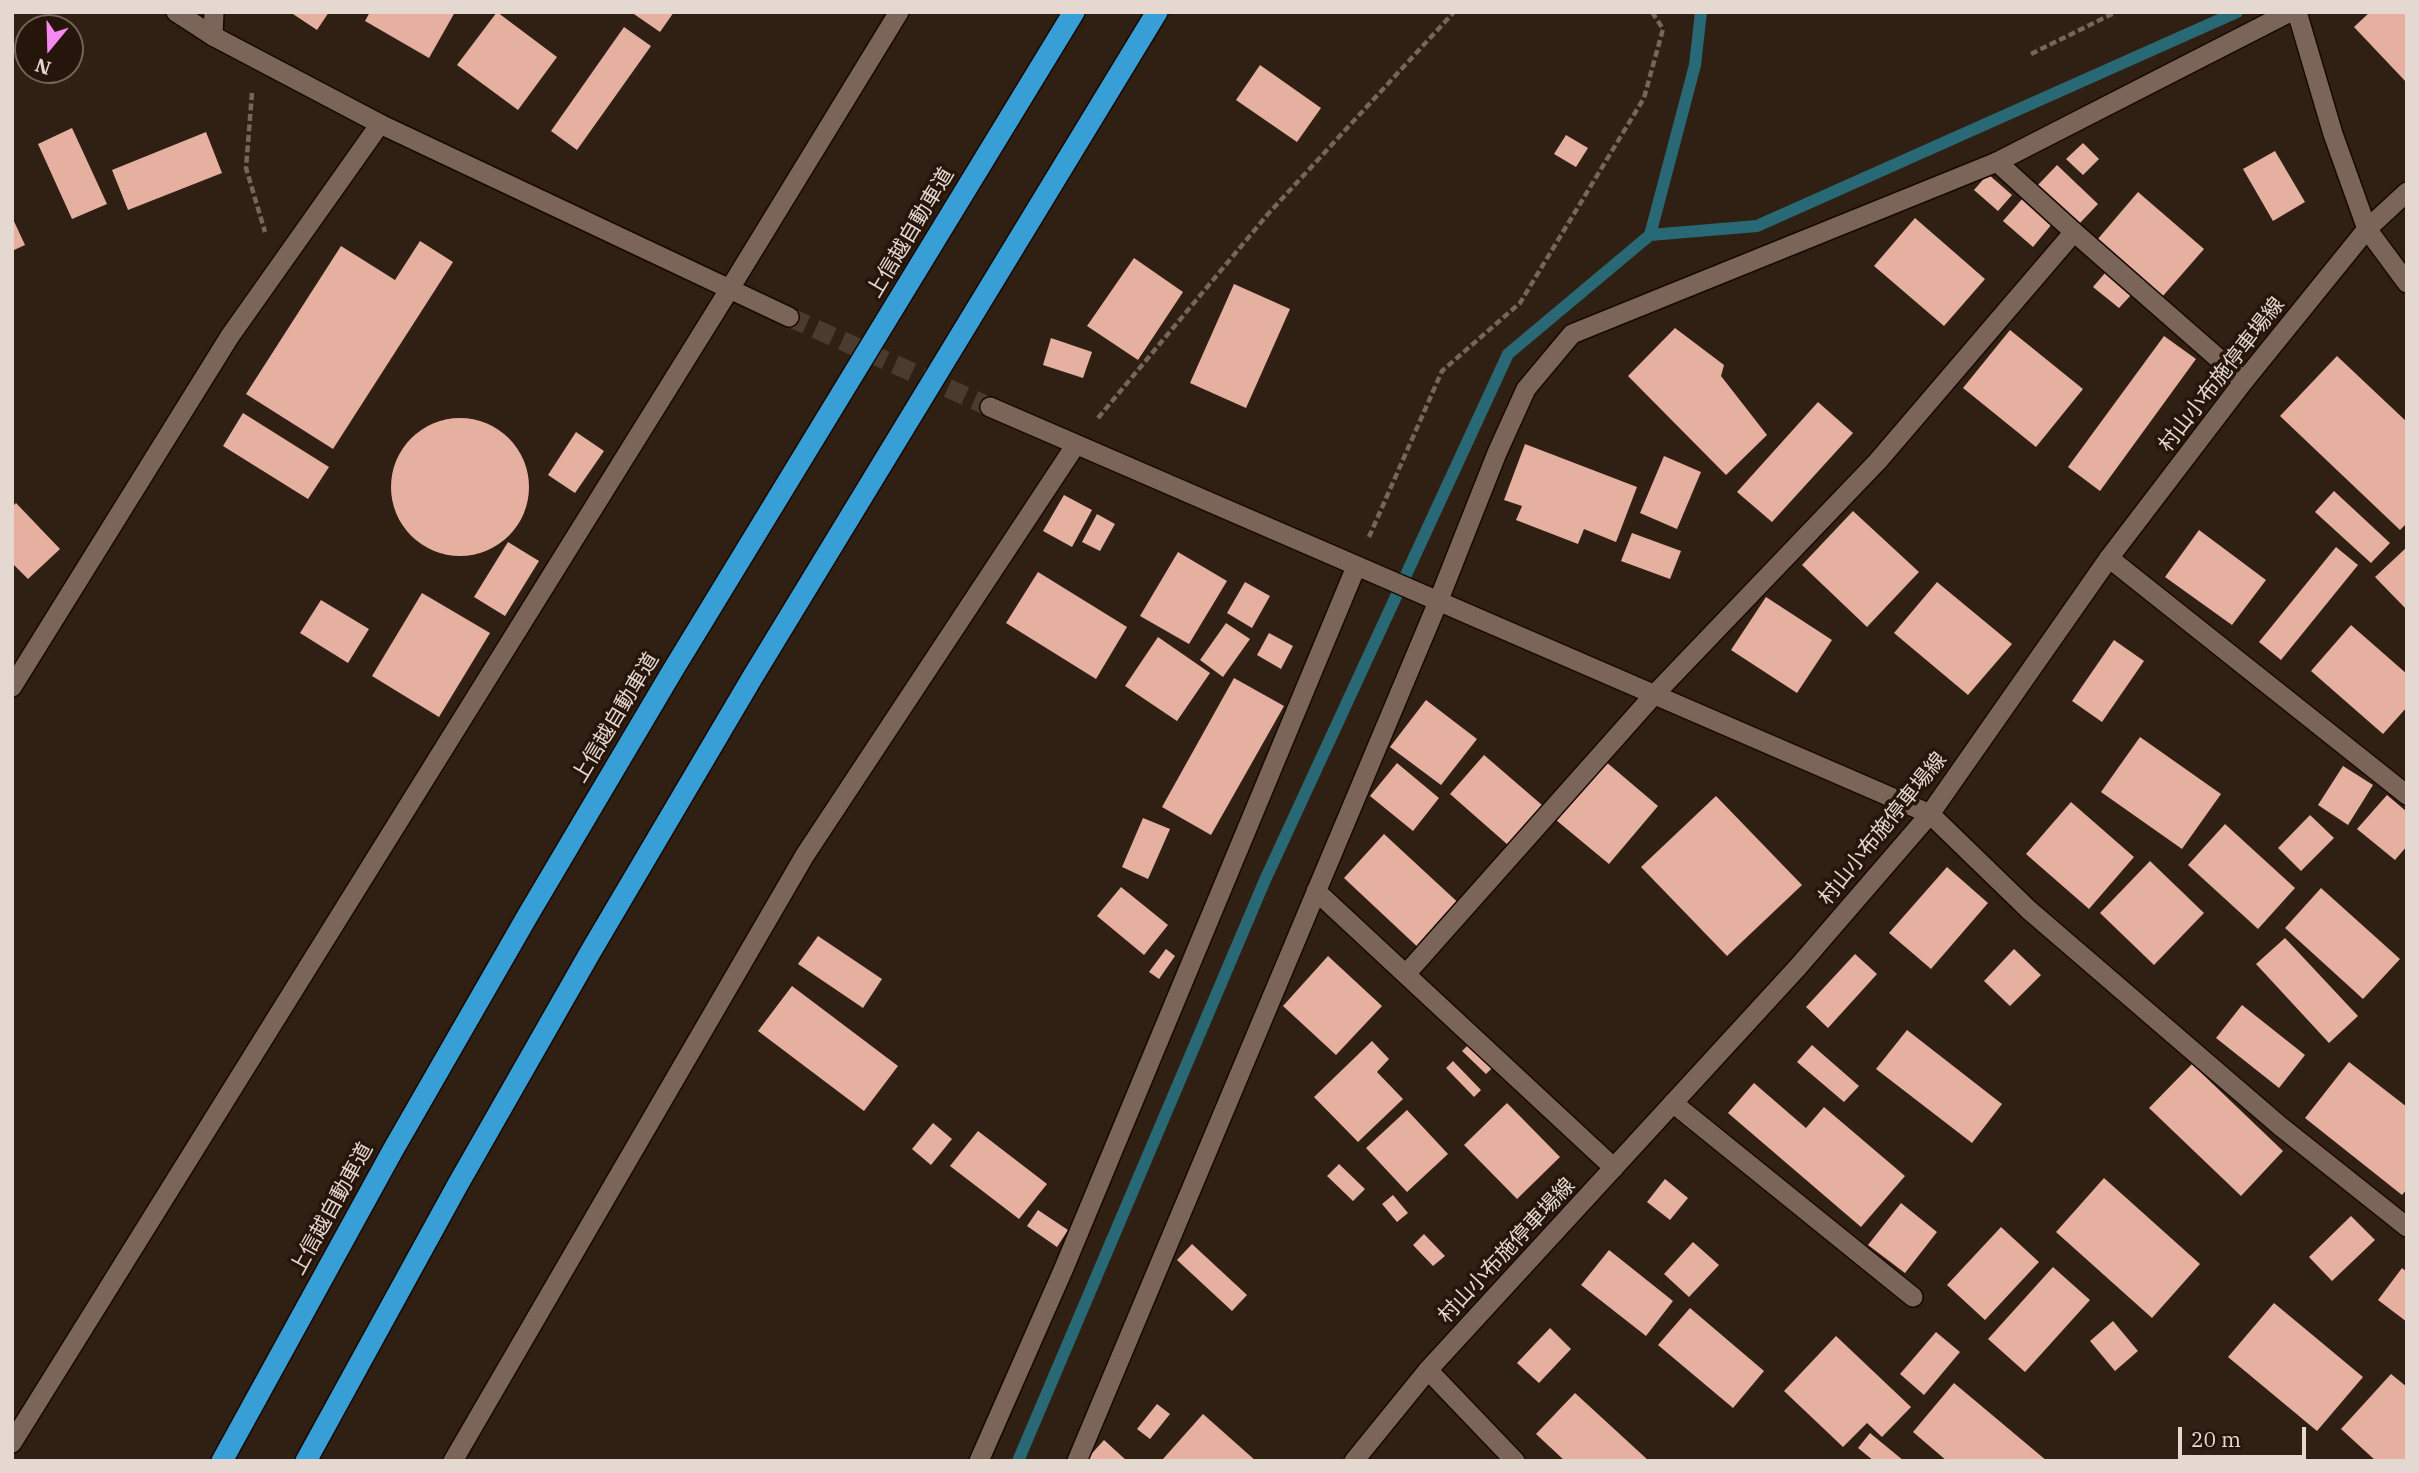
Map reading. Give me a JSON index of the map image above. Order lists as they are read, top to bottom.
{
  "streets": {
    "highway": ["上信越自動車道"],
    "street": ["村山小布施停車場線"]
  },
  "scale_bar": "20 m",
  "north": "bottom"
}
